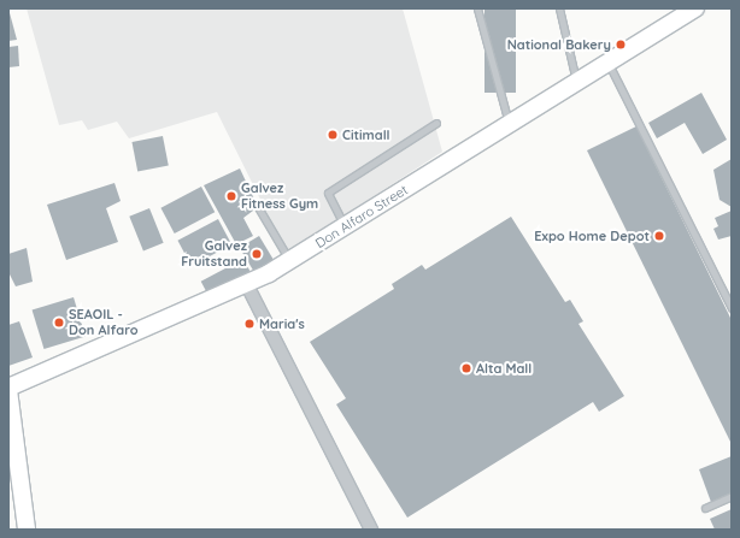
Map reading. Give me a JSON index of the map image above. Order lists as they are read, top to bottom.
{
  "streets": {
    "main road": ["Don Alfaro Street"]
  },
  "places": [
    "National Bakery",
    "Citimall",
    "Galvez Fitness Gym",
    "Expo Home Depot",
    "Galvez Fruitstand",
    "SEAOIL - Don Alfaro",
    "Maria's",
    "Alta Mall"
  ]
}
